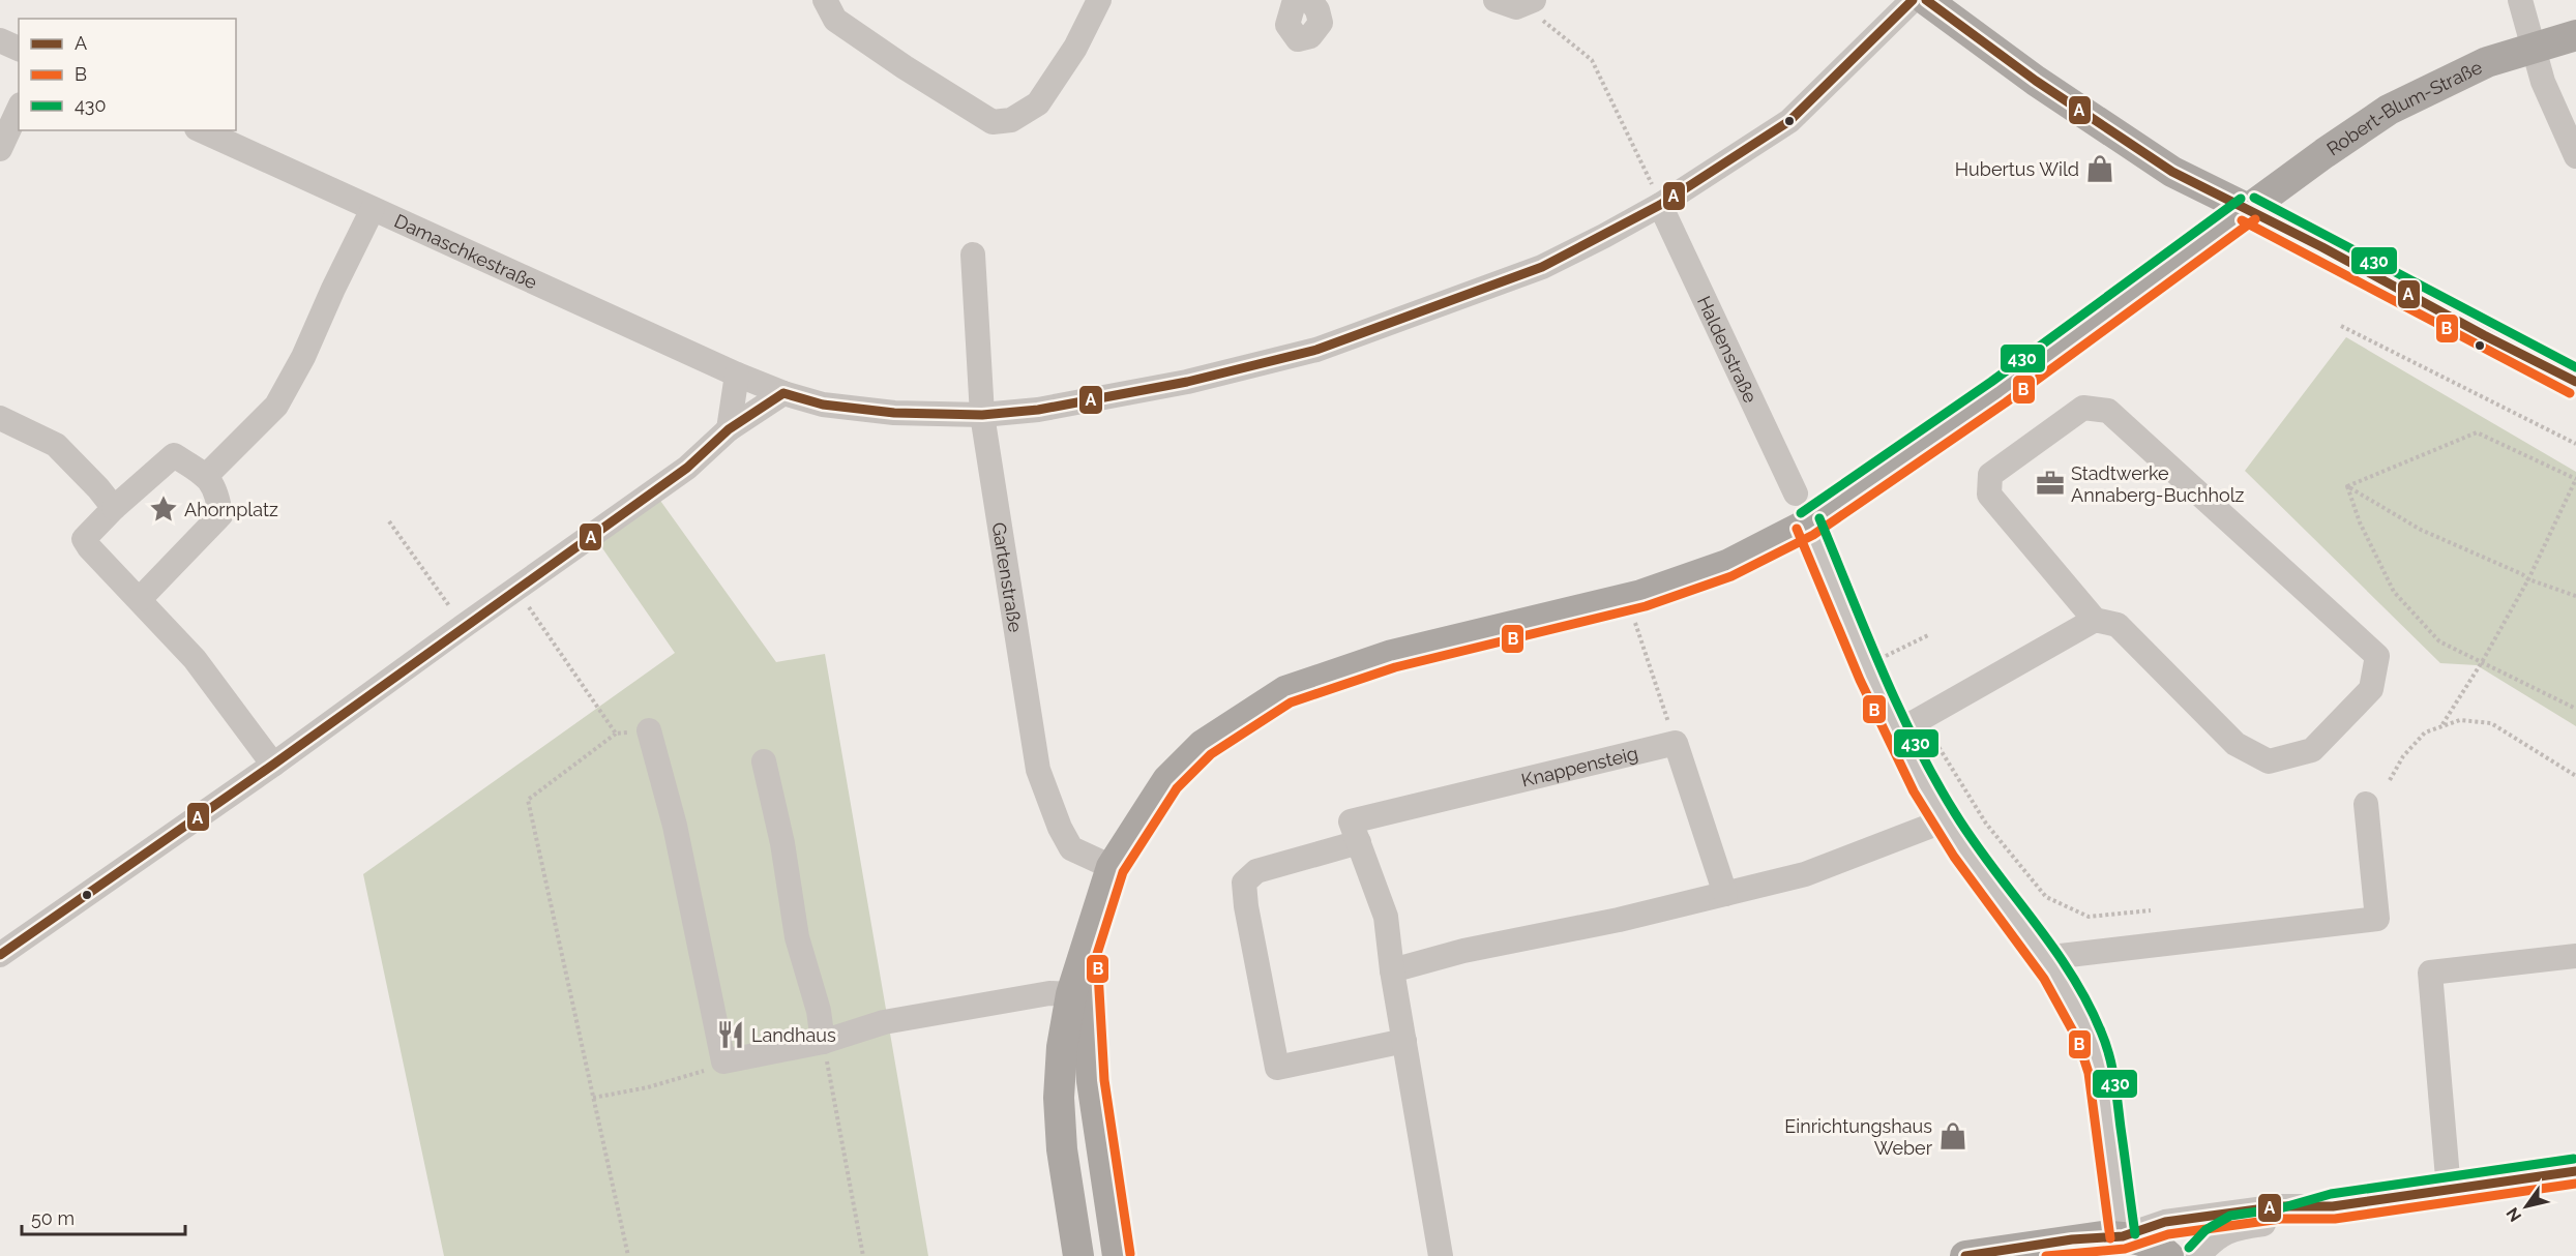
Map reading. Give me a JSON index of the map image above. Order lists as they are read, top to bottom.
{
  "streets": {
    "main road": ["Robert-Blum-Straße"],
    "street": [
      "Damaschkestraße",
      "Haldenstraße",
      "Gartenstraße",
      "Knappensteig"
    ]
  },
  "crossings": [
    ["Robert-Blum-Straße", "Gartenstraße"],
    ["Damaschkestraße", "Haldenstraße"],
    ["Damaschkestraße", "Gartenstraße"]
  ],
  "places": {
    "shop": ["Hubertus Wild", "Einrichtungshaus Weber"],
    "office": ["Stadtwerke Annaberg-Buchholz"],
    "place": ["Ahornplatz"],
    "restaurant": ["Landhaus"]
  },
  "lines": ["transit line A", "transit line 430", "transit line B"],
  "legend": ["A", "B", "430"],
  "scale_bar": "50 m",
  "north": "bottom left"
}
